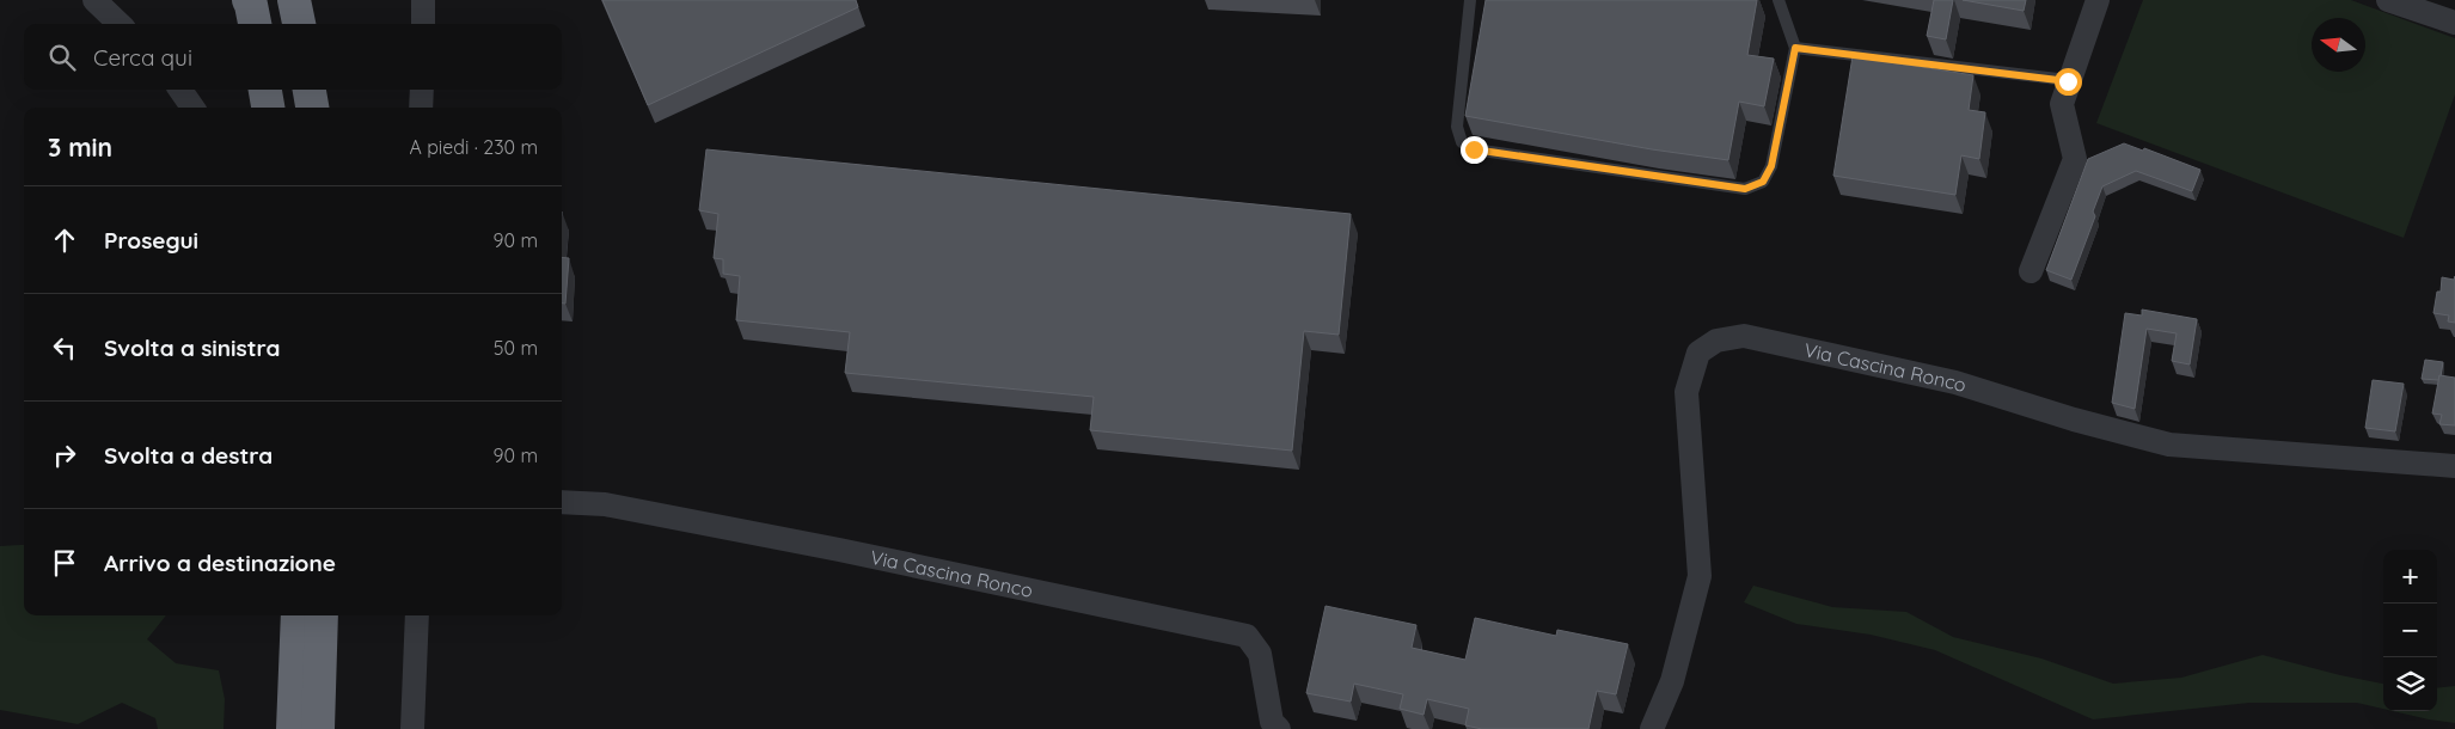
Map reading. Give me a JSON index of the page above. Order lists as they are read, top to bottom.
{
  "streets": {
    "street": ["Via Cascina Ronco"]
  },
  "north": "left",
  "page": {
    "search": "Cerca qui",
    "heading": ["3 min", "A piedi · 230 m"],
    "list": [
      ["Prosegui", "90 m"],
      ["Svolta a sinistra", "50 m"],
      ["Svolta a destra", "90 m"],
      "Arrivo a destinazione"
    ],
    "map_buttons": ["+", "−"]
  }
}
